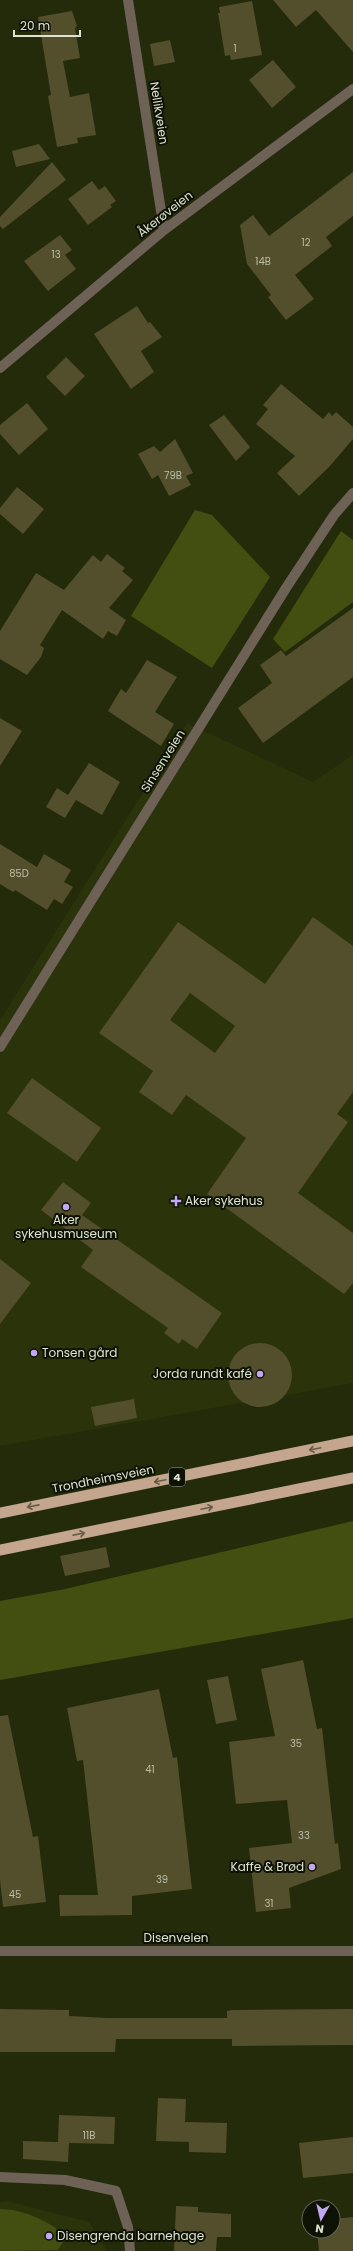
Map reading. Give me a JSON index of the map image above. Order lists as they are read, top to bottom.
{
  "streets": {
    "highway": ["4", "Trondheimsveien"],
    "street": [
      "Nellikveien",
      "Åkerøveien",
      "Sinsenveien",
      "Disenveien"
    ]
  },
  "crossings": [
    ["Nellikveien", "Åkerøveien"]
  ],
  "places": {
    "health": ["Aker sykehus"],
    "other": [
      "Aker sykehusmuseum",
      "Tonsen gård",
      "Jorda rundt kafé",
      "Kaffe & Brød",
      "Disengrenda barnehage"
    ]
  },
  "house_numbers": [
    "1",
    "12",
    "13",
    "14B",
    "79B",
    "85D",
    "35",
    "41",
    "33",
    "39",
    "45",
    "31",
    "11B"
  ],
  "scale_bar": "20 m",
  "north": "bottom"
}
